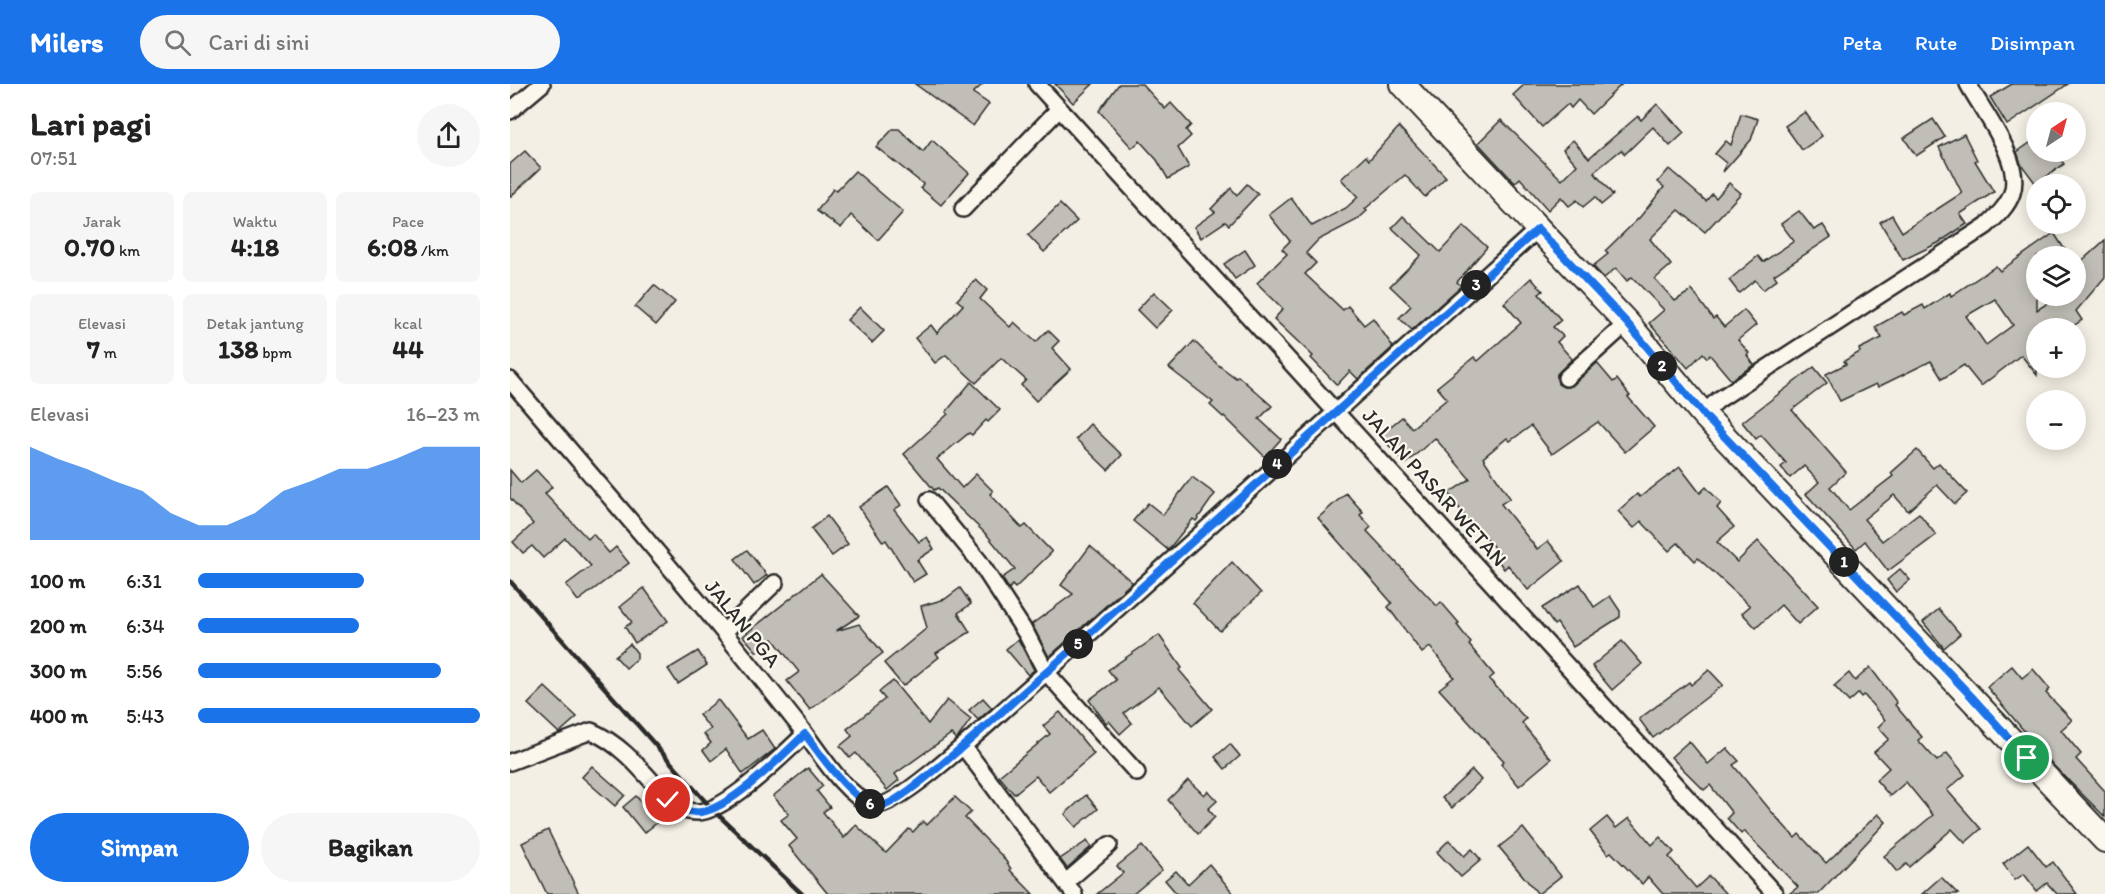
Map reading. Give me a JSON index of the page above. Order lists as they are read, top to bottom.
{
  "streets": {
    "street": ["JALAN PASAR WETAN", "JALAN PGA"]
  },
  "north": "top right",
  "page": {
    "header": "Milers",
    "search": "Cari di sini",
    "nav": ["Peta", "Rute", "Disimpan"],
    "heading": ["Lari pagi", "07:51"],
    "map_buttons": ["+", "−"],
    "stats": [
      ["Jarak", "0.70 km"],
      ["Waktu", "4:18"],
      ["Pace", "6:08 /km"],
      ["Elevasi", "7 m"],
      ["Detak jantung", "138 bpm"],
      ["kcal", "44"]
    ],
    "pins": [
      "3",
      "2",
      "4",
      "1",
      "5",
      "6"
    ],
    "chart": ["Elevasi", "16–23 m"],
    "list": [
      {
        "name": "100 m",
        "note": "6:31"
      },
      {
        "name": "200 m",
        "note": "6:34"
      },
      {
        "name": "300 m",
        "note": "5:56"
      },
      {
        "name": "400 m",
        "note": "5:43"
      }
    ],
    "buttons": ["Simpan", "Bagikan"]
  }
}
